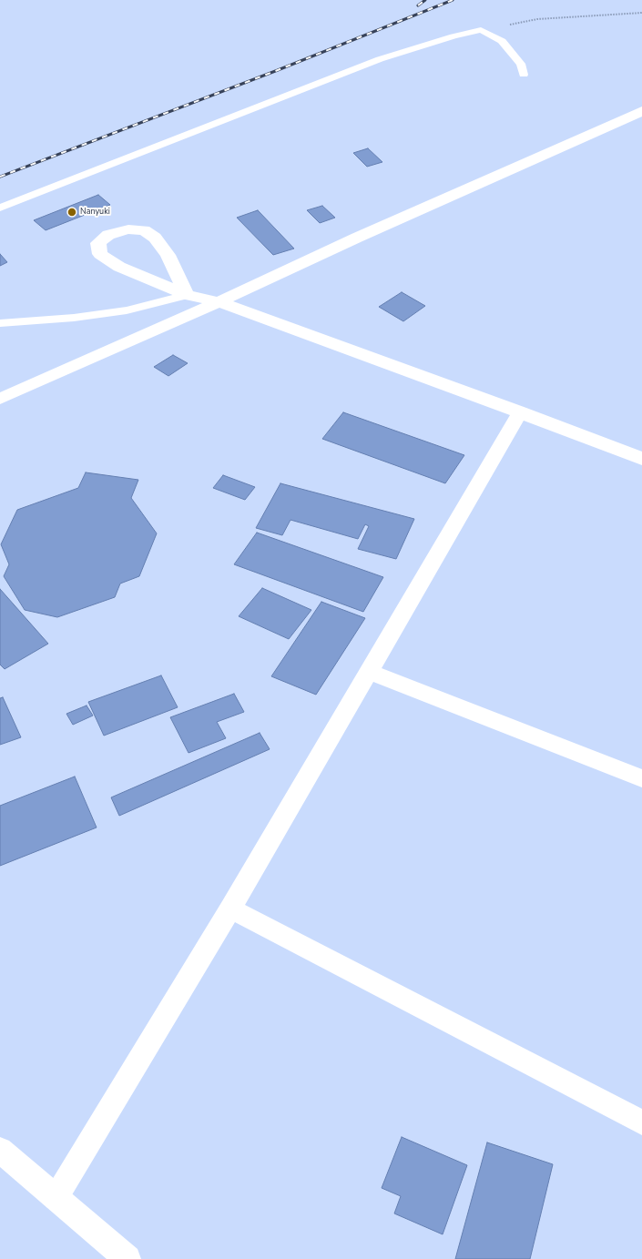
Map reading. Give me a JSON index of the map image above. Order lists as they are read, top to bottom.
{
  "places": ["Nanyuki"]
}
